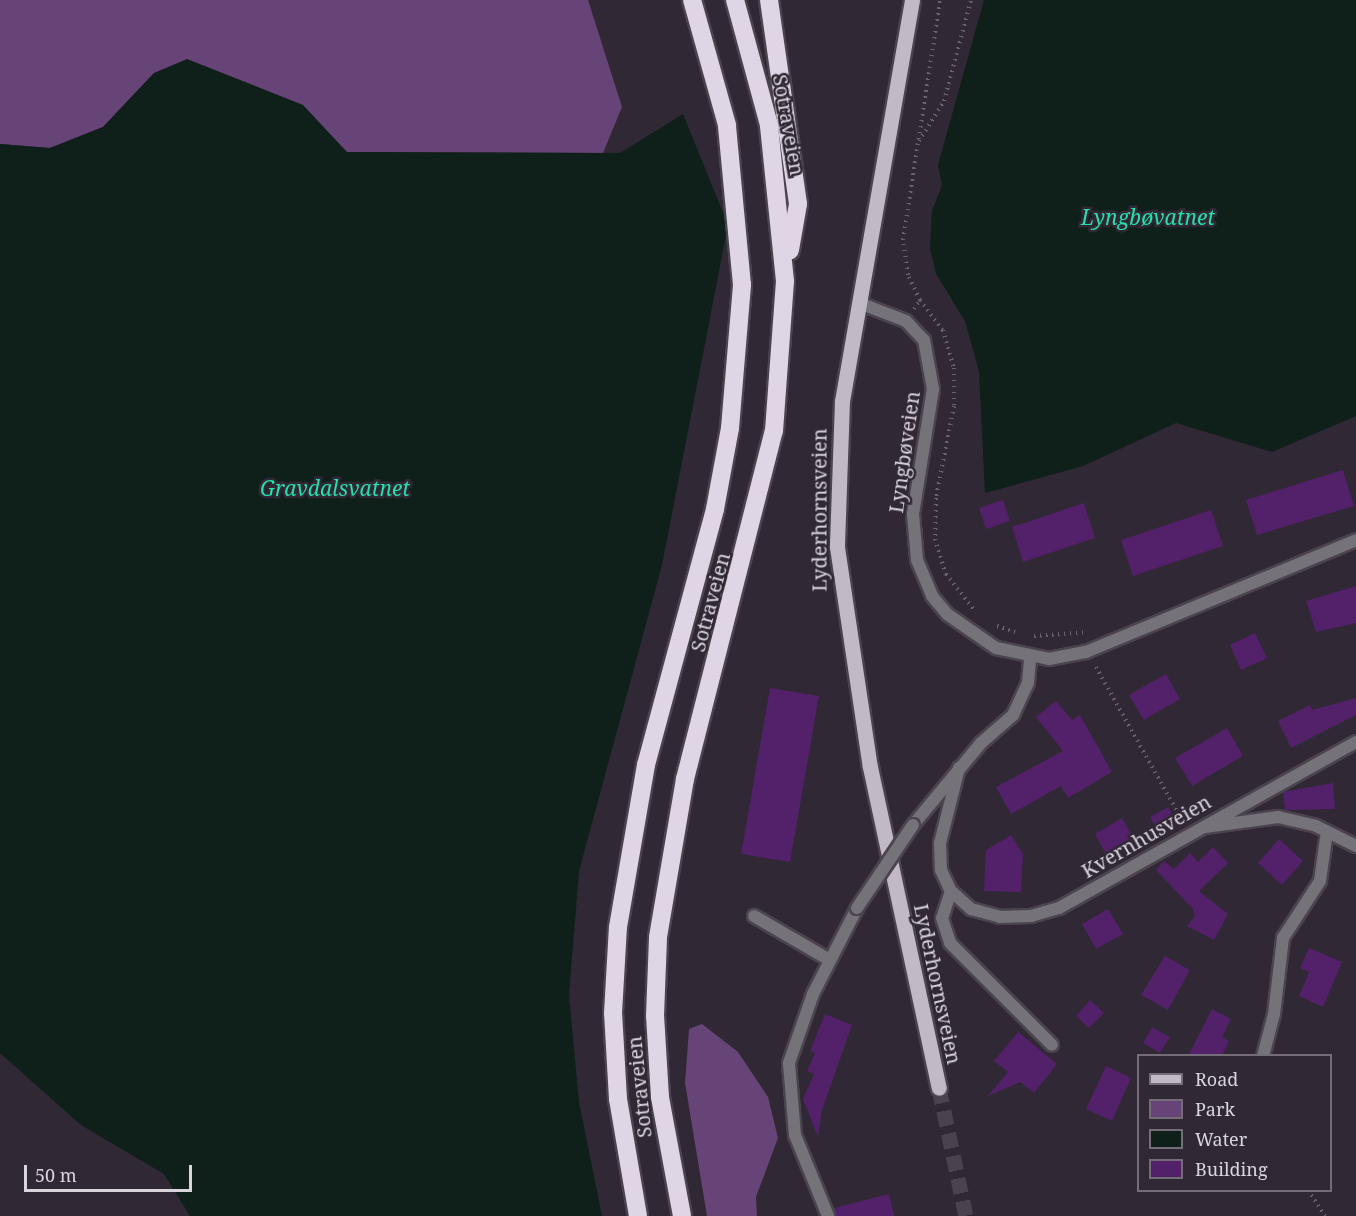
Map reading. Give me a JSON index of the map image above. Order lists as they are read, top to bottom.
{
  "streets": {
    "highway": ["Sotraveien"],
    "main road": ["Lyderhornsveien"],
    "street": ["Lyngbøveien", "Kvernhusveien"]
  },
  "crossings": [
    ["Lyngbøveien", "Lyderhornsveien"]
  ],
  "water": ["Lyngbøvatnet", "Gravdalsvatnet"],
  "legend": [
    "Road",
    "Park",
    "Water",
    "Building"
  ],
  "scale_bar": "50 m"
}
